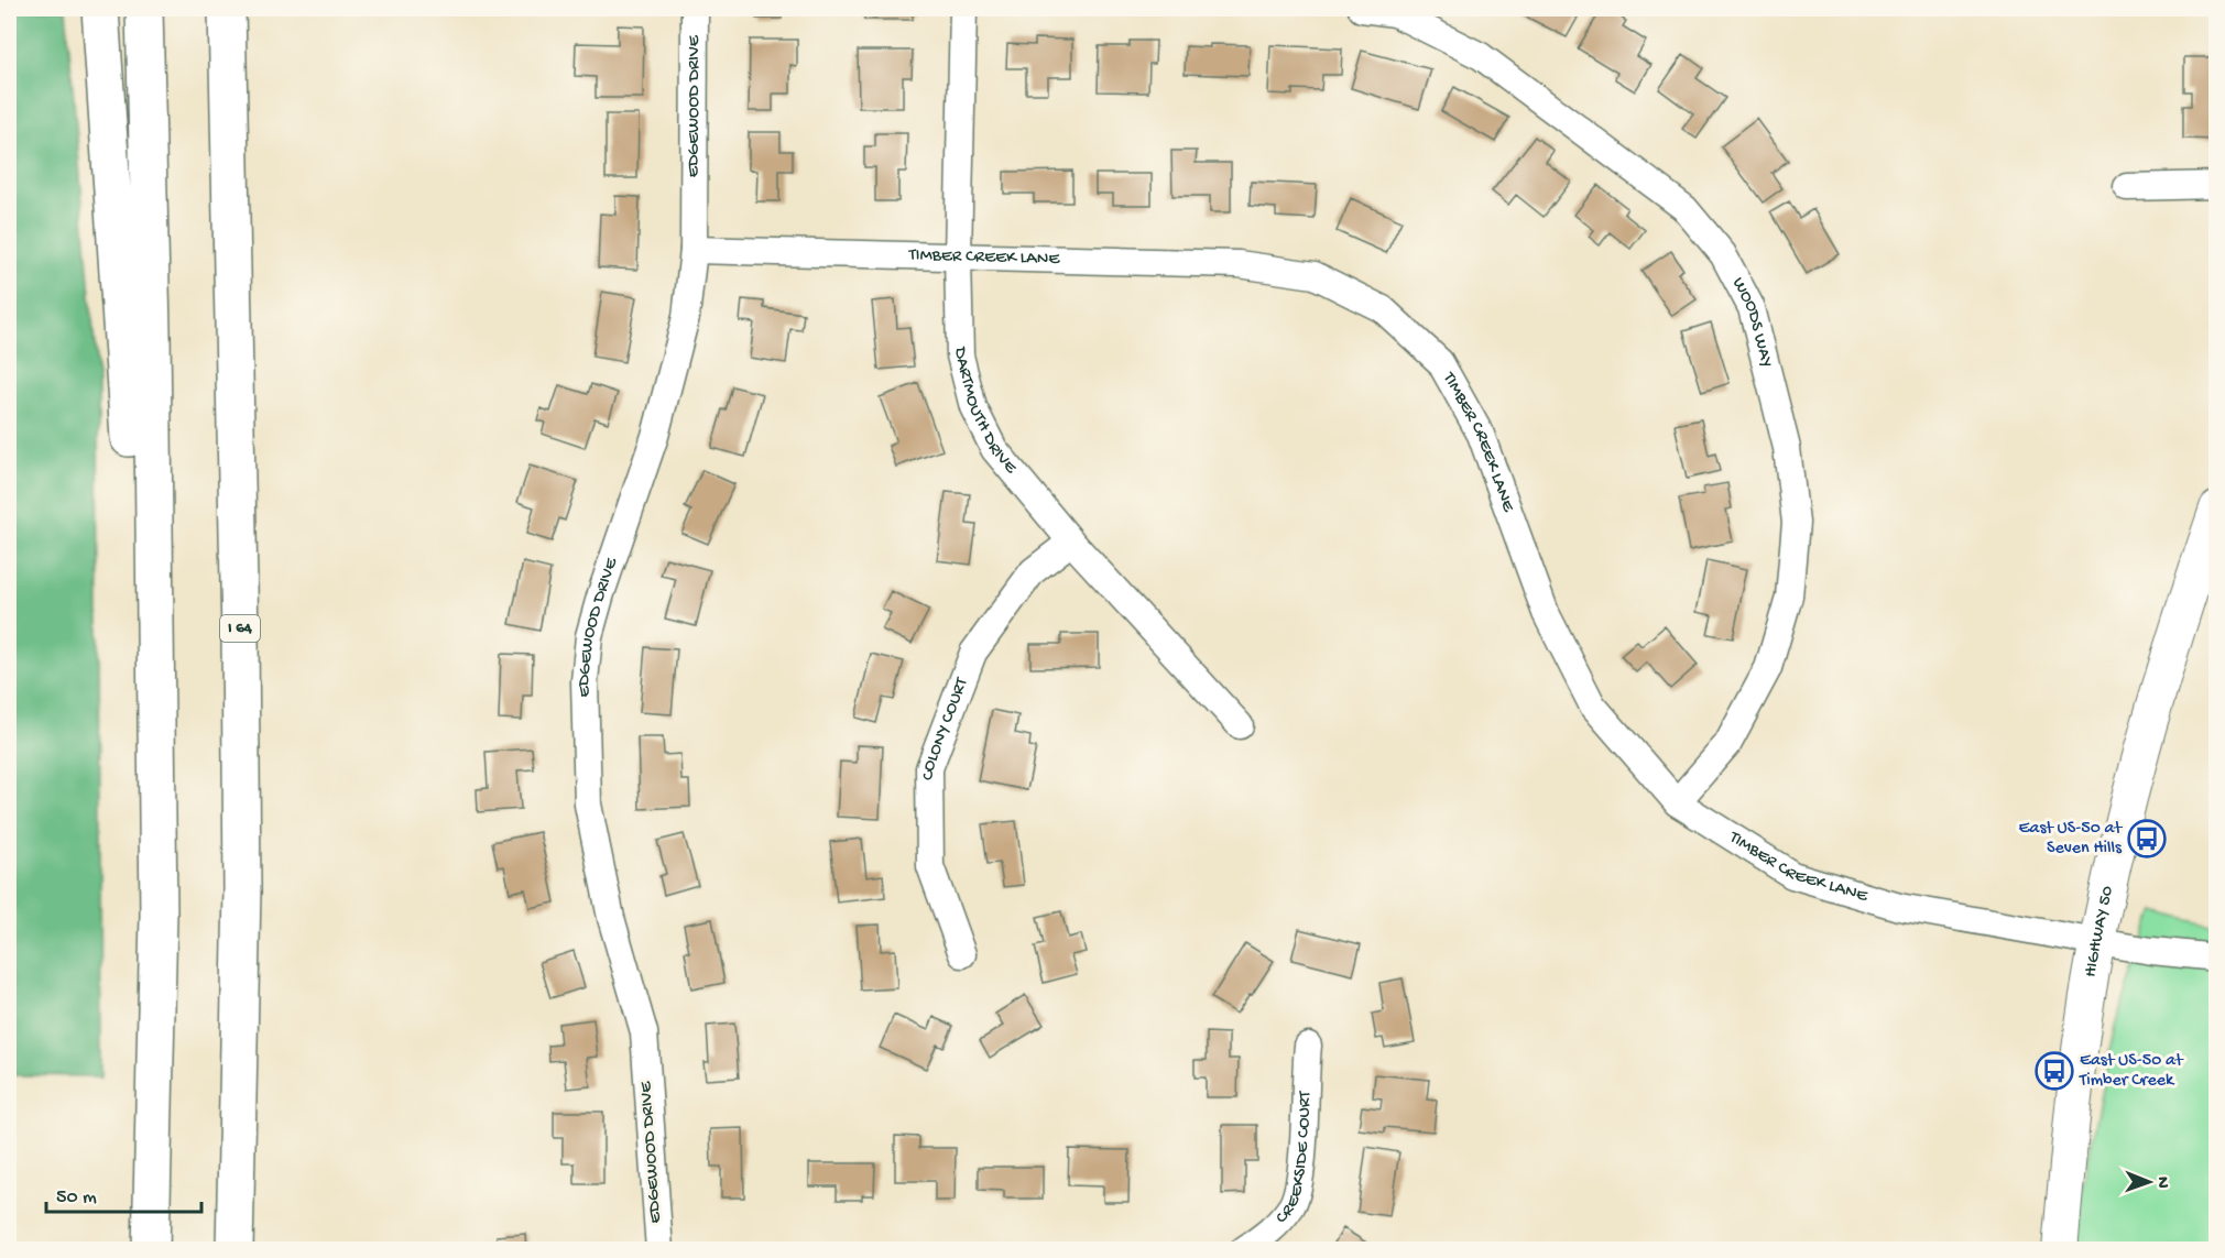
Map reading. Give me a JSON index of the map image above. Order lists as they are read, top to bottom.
{
  "streets": {
    "highway": ["I 64"],
    "main road": ["HIGHWAY 50"],
    "street": [
      "EDGEWOOD DRIVE",
      "TIMBER CREEK LANE",
      "WOODS WAY",
      "DARTMOUTH DRIVE",
      "COLONY COURT",
      "CREEKSIDE COURT"
    ]
  },
  "crossings": [
    ["EDGEWOOD DRIVE", "TIMBER CREEK LANE"],
    ["TIMBER CREEK LANE", "WOODS WAY"],
    ["TIMBER CREEK LANE", "DARTMOUTH DRIVE"],
    ["TIMBER CREEK LANE", "HIGHWAY 50"],
    ["DARTMOUTH DRIVE", "COLONY COURT"]
  ],
  "places": {
    "bus stop": ["East US-50 at Seven Hills", "East US-50 at Timber Creek"]
  },
  "scale_bar": "50 m",
  "north": "right"
}
